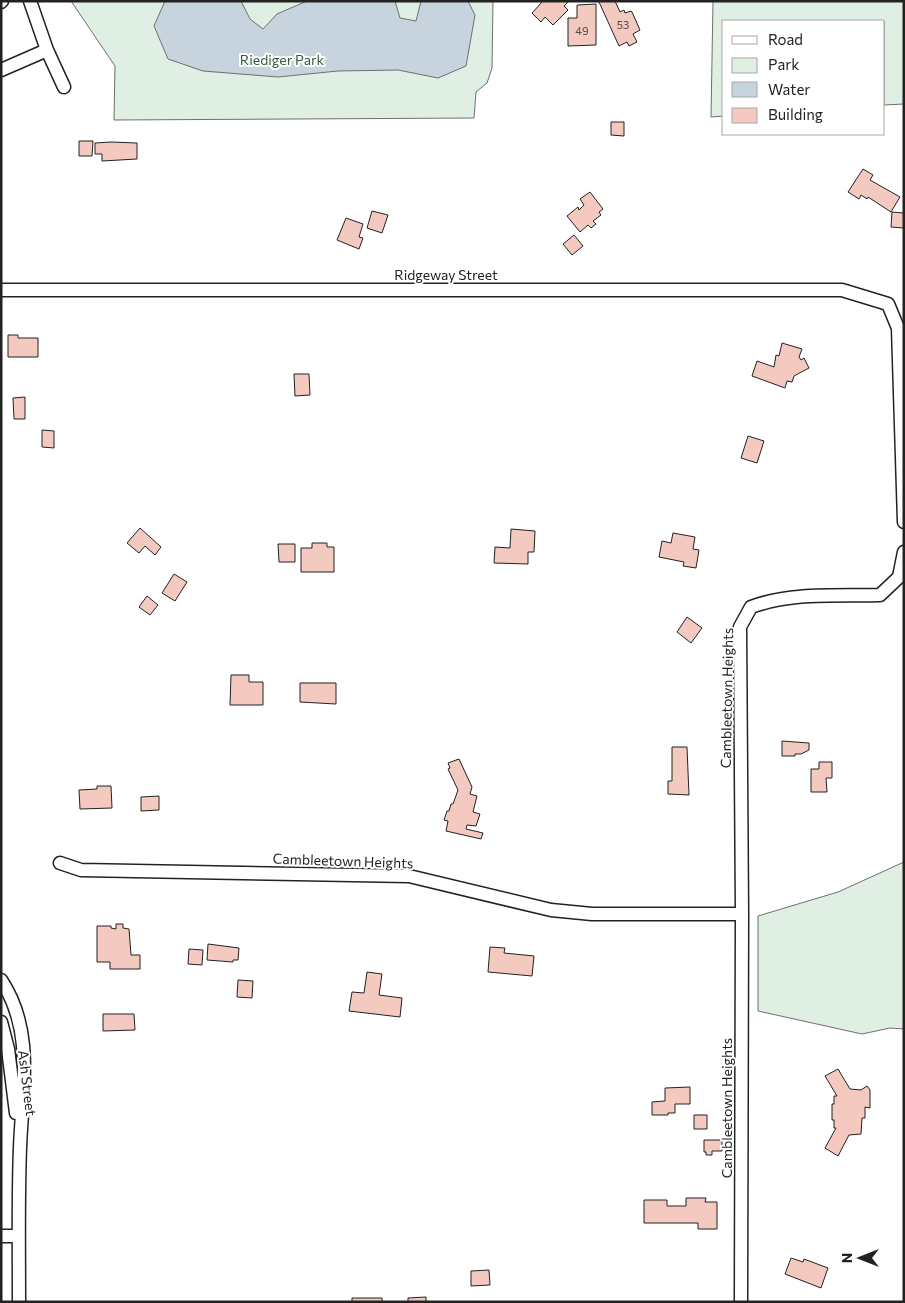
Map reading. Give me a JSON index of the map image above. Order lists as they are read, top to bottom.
{
  "streets": {
    "street": ["Ridgeway Street", "Cambleetown Heights", "Ash Street"]
  },
  "parks": ["Riediger Park"],
  "house_numbers": ["53", "49"],
  "legend": [
    "Road",
    "Park",
    "Water",
    "Building"
  ],
  "north": "left"
}
